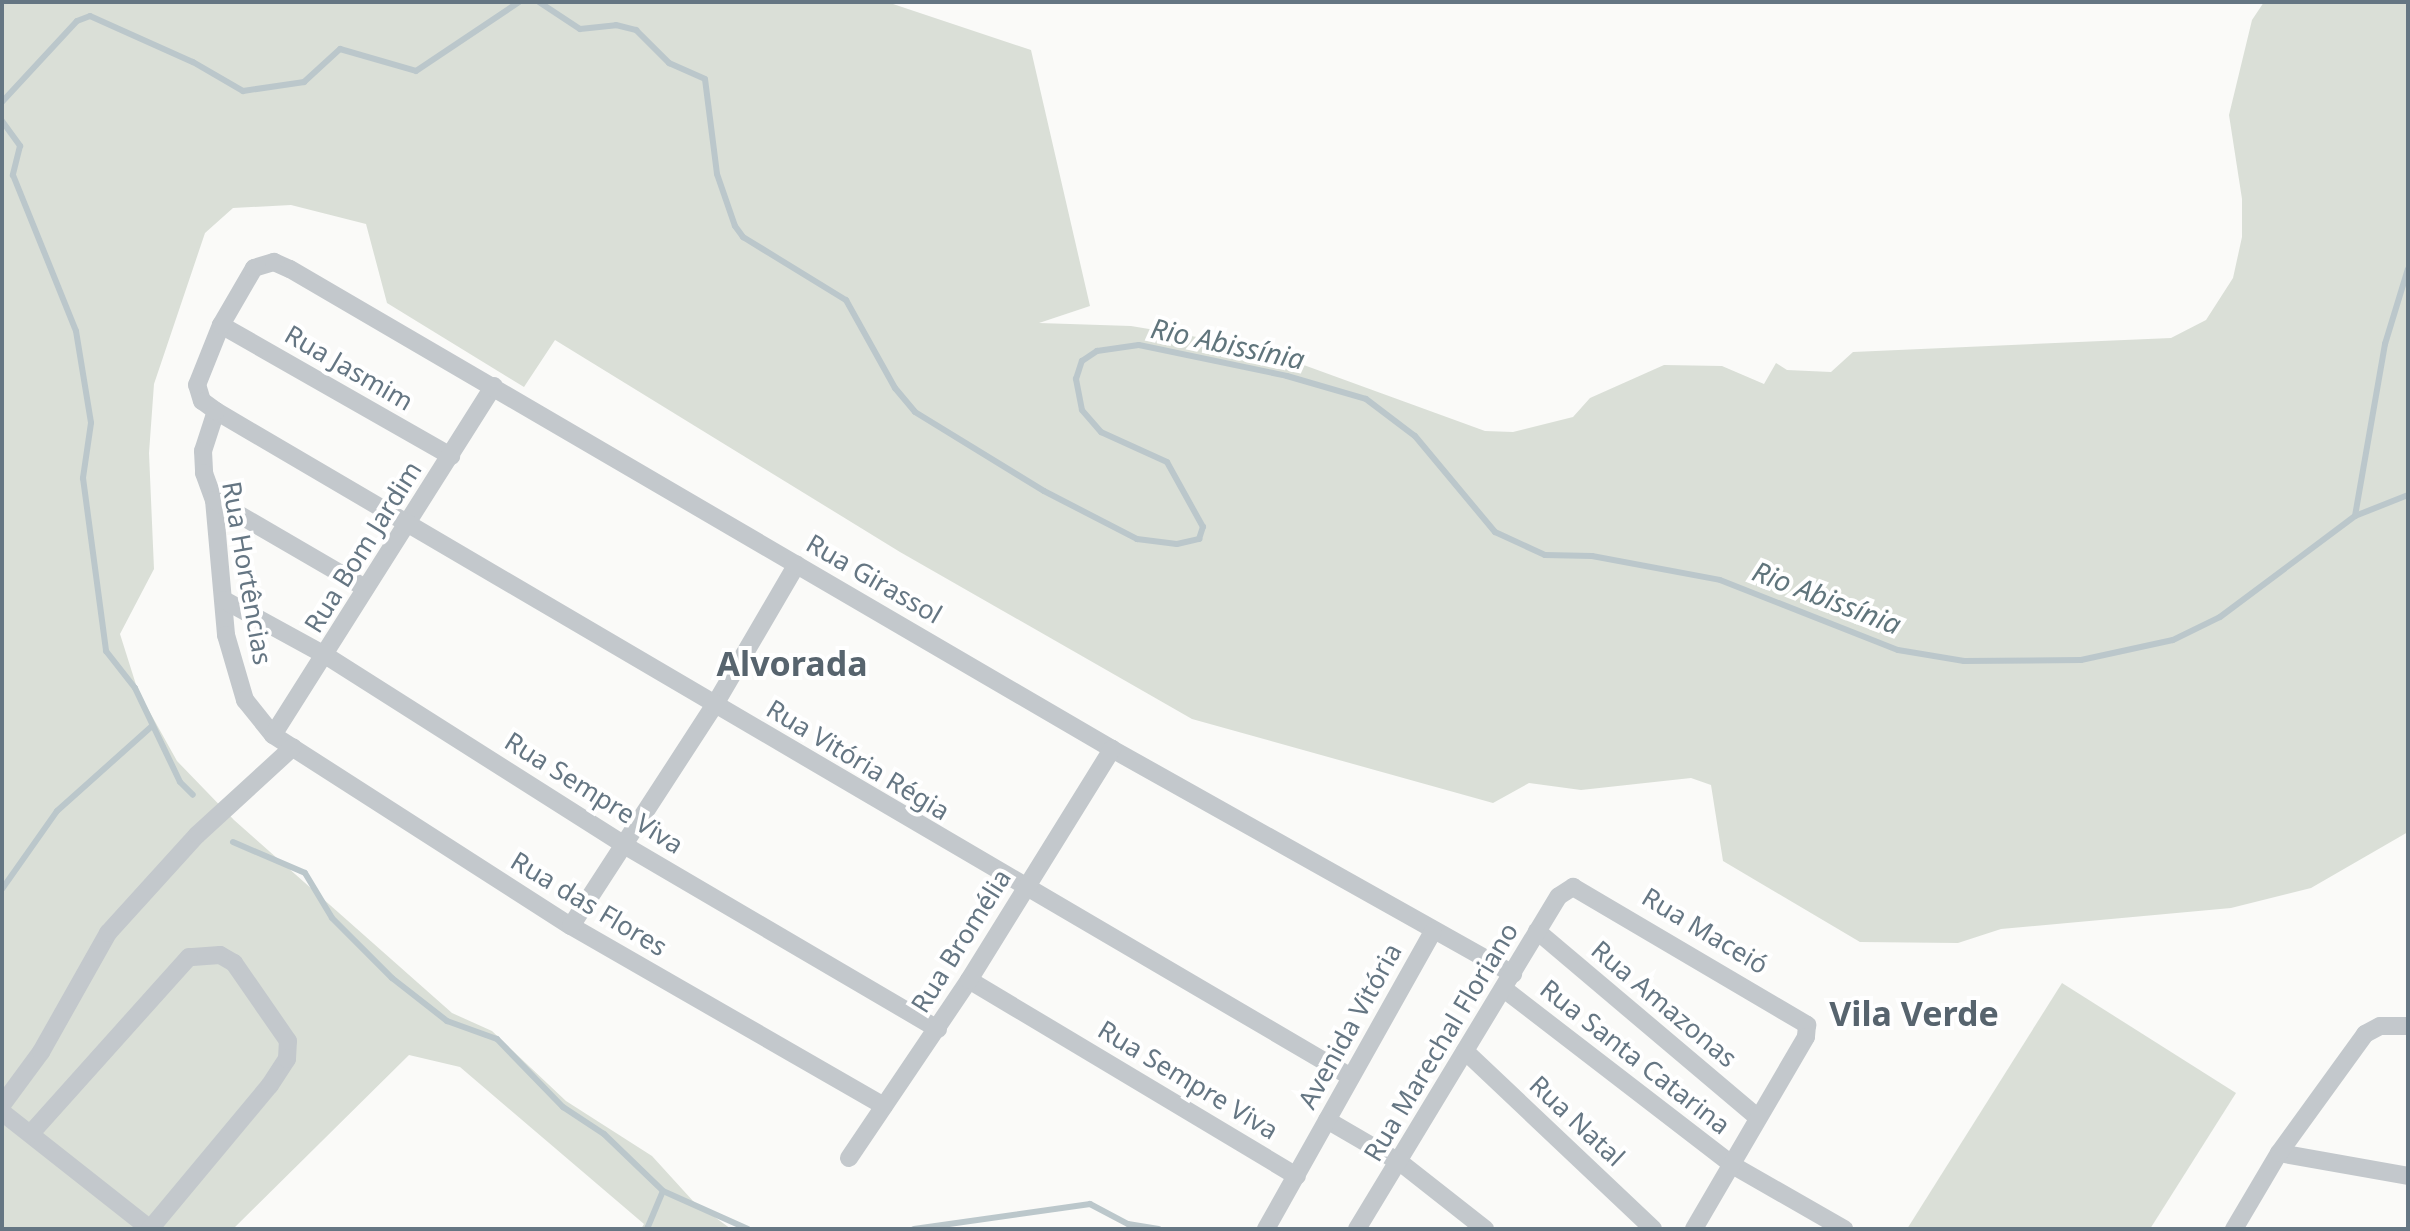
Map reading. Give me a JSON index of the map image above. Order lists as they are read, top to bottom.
{
  "streets": {
    "street": [
      "Rua Jasmim",
      "Rua Bom Jardim",
      "Rua Hortências",
      "Rua Girassol",
      "Rua Vitória Régia",
      "Rua Sempre Viva",
      "Rua das Flores",
      "Rua Maceió",
      "Rua Bromélia",
      "Rua Amazonas",
      "Avenida Vitória",
      "Rua Marechal Floriano",
      "Rua Santa Catarina",
      "Rua Natal"
    ]
  },
  "crossings": [
    ["Rua Jasmim", "Rua Bom Jardim"],
    ["Rua Jasmim", "Rua Girassol"],
    ["Rua Bom Jardim", "Rua Hortências"],
    ["Rua Bom Jardim", "Rua Girassol"],
    ["Rua Bom Jardim", "Rua Vitória Régia"],
    ["Rua Bom Jardim", "Rua Sempre Viva"],
    ["Rua Bom Jardim", "Rua das Flores"],
    ["Rua Hortências", "Rua Vitória Régia"],
    ["Rua Hortências", "Rua Sempre Viva"],
    ["Rua Hortências", "Rua das Flores"],
    ["Rua Girassol", "Rua Bromélia"],
    ["Rua Girassol", "Avenida Vitória"],
    ["Rua Girassol", "Rua Santa Catarina"],
    ["Rua Vitória Régia", "Rua Bromélia"],
    ["Rua Vitória Régia", "Avenida Vitória"],
    ["Rua Sempre Viva", "Rua Bromélia"],
    ["Rua Sempre Viva", "Avenida Vitória"],
    ["Rua das Flores", "Rua Bromélia"],
    ["Rua Maceió", "Rua Amazonas"],
    ["Rua Maceió", "Rua Marechal Floriano"],
    ["Rua Amazonas", "Rua Marechal Floriano"],
    ["Avenida Vitória", "Rua Santa Catarina"],
    ["Rua Marechal Floriano", "Rua Santa Catarina"],
    ["Rua Marechal Floriano", "Rua Natal"]
  ],
  "districts": ["Alvorada", "Vila Verde"],
  "water": ["Rio Abissínia"]
}
